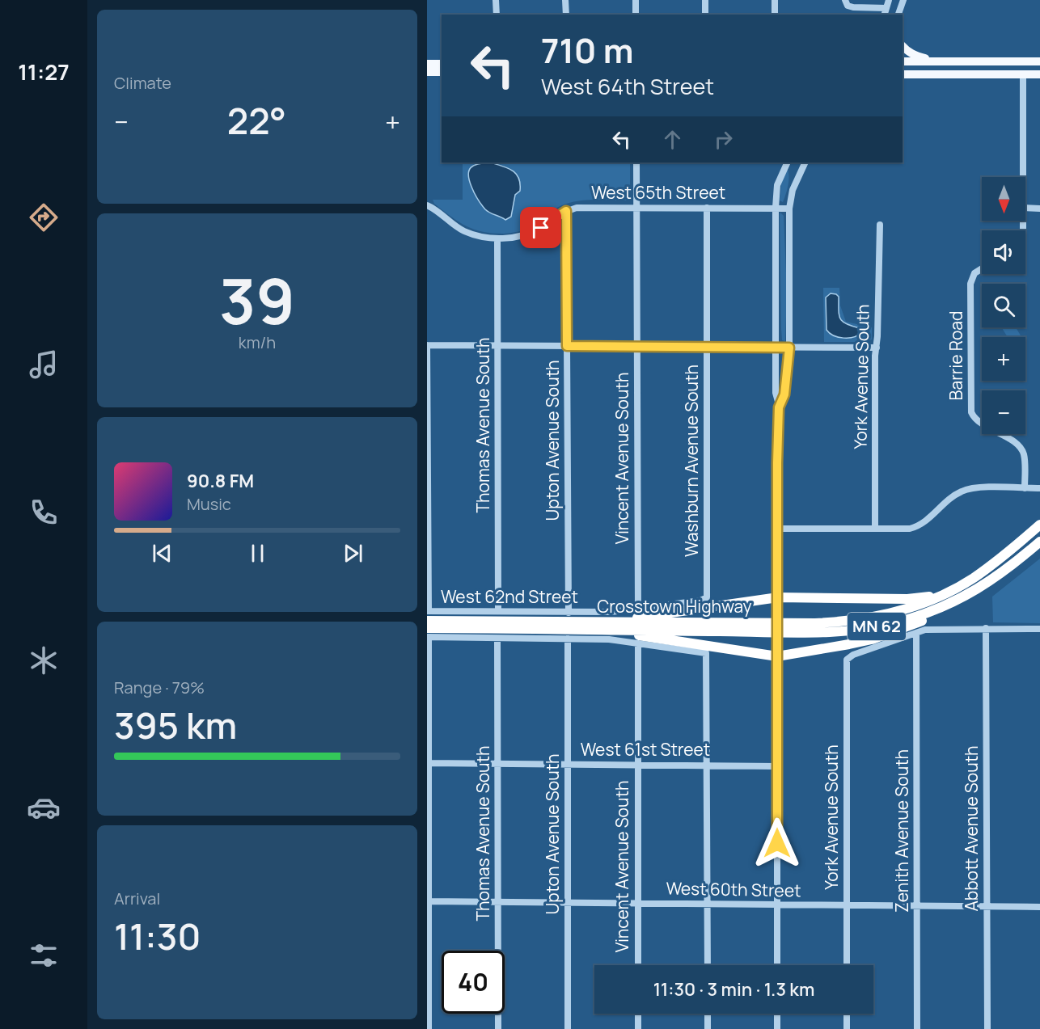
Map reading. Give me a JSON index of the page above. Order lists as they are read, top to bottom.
{
  "streets": {
    "highway": ["Crosstown Highway", "MN 62"],
    "street": [
      "West 65th Street",
      "Barrie Road",
      "York Avenue South",
      "Thomas Avenue South",
      "Upton Avenue South",
      "Vincent Avenue South",
      "Washburn Avenue South",
      "West 62nd Street",
      "West 61st Street",
      "Abbott Avenue South",
      "Zenith Avenue South",
      "West 60th Street"
    ]
  },
  "crossings": [
    ["West 65th Street", "Thomas Avenue South"],
    ["West 65th Street", "Upton Avenue South"],
    ["West 65th Street", "Vincent Avenue South"],
    ["West 65th Street", "Washburn Avenue South"],
    ["York Avenue South", "Zenith Avenue South"],
    ["York Avenue South", "West 60th Street"],
    ["Thomas Avenue South", "West 62nd Street"],
    ["Thomas Avenue South", "West 61st Street"],
    ["Thomas Avenue South", "West 60th Street"],
    ["Upton Avenue South", "West 62nd Street"],
    ["Upton Avenue South", "West 61st Street"],
    ["Upton Avenue South", "West 60th Street"],
    ["Vincent Avenue South", "West 62nd Street"],
    ["Vincent Avenue South", "West 61st Street"],
    ["Vincent Avenue South", "West 60th Street"],
    ["Washburn Avenue South", "West 62nd Street"],
    ["Abbott Avenue South", "West 60th Street"],
    ["Zenith Avenue South", "West 60th Street"]
  ],
  "north": "bottom",
  "page": {
    "tabs": "11:27",
    "tile": [
      "Climate",
      ["39", "km/h"],
      ["Range · 79%", "395 km"],
      ["Arrival", "11:30"]
    ],
    "turn": ["710 m", "West 64th Street"],
    "heat": ["−", "22°", "+"],
    "map_buttons": ["+", "−"],
    "song": ["90.8 FM", "Music"],
    "limit": "40",
    "trip": "11:30 · 3 min · 1.3 km"
  }
}
